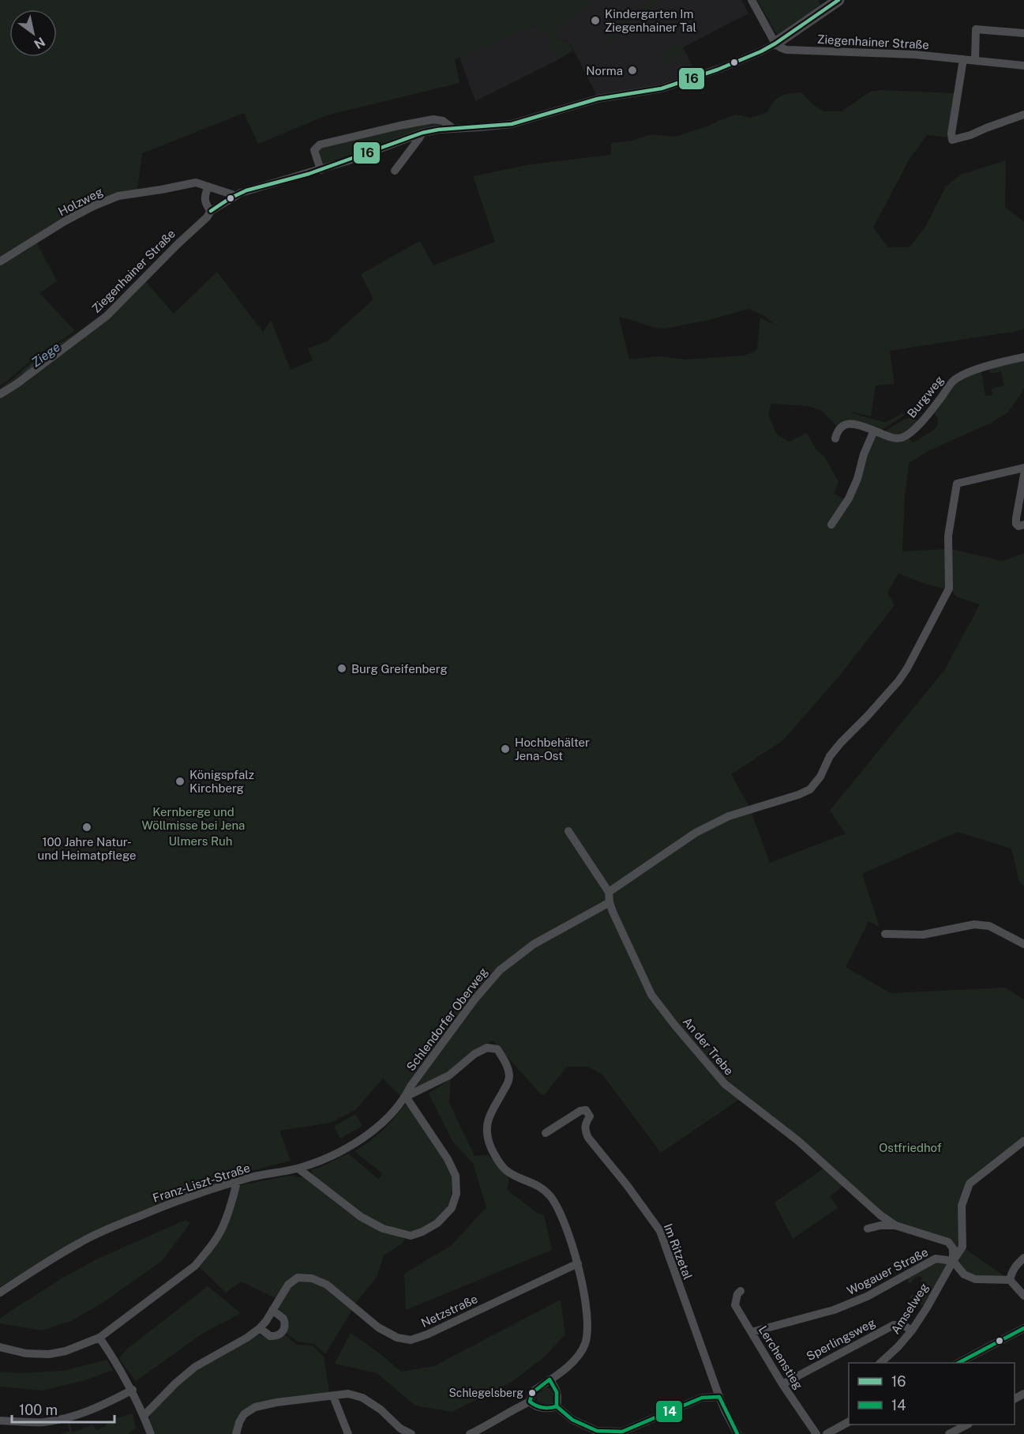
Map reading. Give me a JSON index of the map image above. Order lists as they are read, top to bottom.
{
  "streets": {
    "street": [
      "Ziegenhainer Straße",
      "Holzweg",
      "Burgweg",
      "Schlendorfer Oberweg",
      "An der Trebe",
      "Franz-Liszt-Straße",
      "Im Ritzetal",
      "Wogauer Straße",
      "Amselweg",
      "Netzstraße",
      "Sperlingsweg",
      "Lerchenstieg"
    ]
  },
  "crossings": [
    ["Ziegenhainer Straße", "Holzweg"],
    ["Schlendorfer Oberweg", "An der Trebe"],
    ["Schlendorfer Oberweg", "Franz-Liszt-Straße"],
    ["An der Trebe", "Wogauer Straße"],
    ["An der Trebe", "Amselweg"],
    ["Wogauer Straße", "Amselweg"],
    ["Wogauer Straße", "Lerchenstieg"],
    ["Amselweg", "Sperlingsweg"],
    ["Sperlingsweg", "Lerchenstieg"]
  ],
  "water": ["Ziege"],
  "parks": ["Kernberge und Wöllmisse bei Jena", "Ulmers Ruh", "Ostfriedhof"],
  "places": [
    "Kindergarten Im Ziegenhainer Tal",
    "Norma",
    "Burg Greifenberg",
    "Hochbehälter Jena-Ost",
    "Königspfalz Kirchberg",
    "100 Jahre Natur- und Heimatpflege",
    "Schlegelsberg"
  ],
  "lines": ["transit line 16", "transit line 14"],
  "legend": ["16", "14"],
  "scale_bar": "100 m",
  "north": "bottom right"
}
